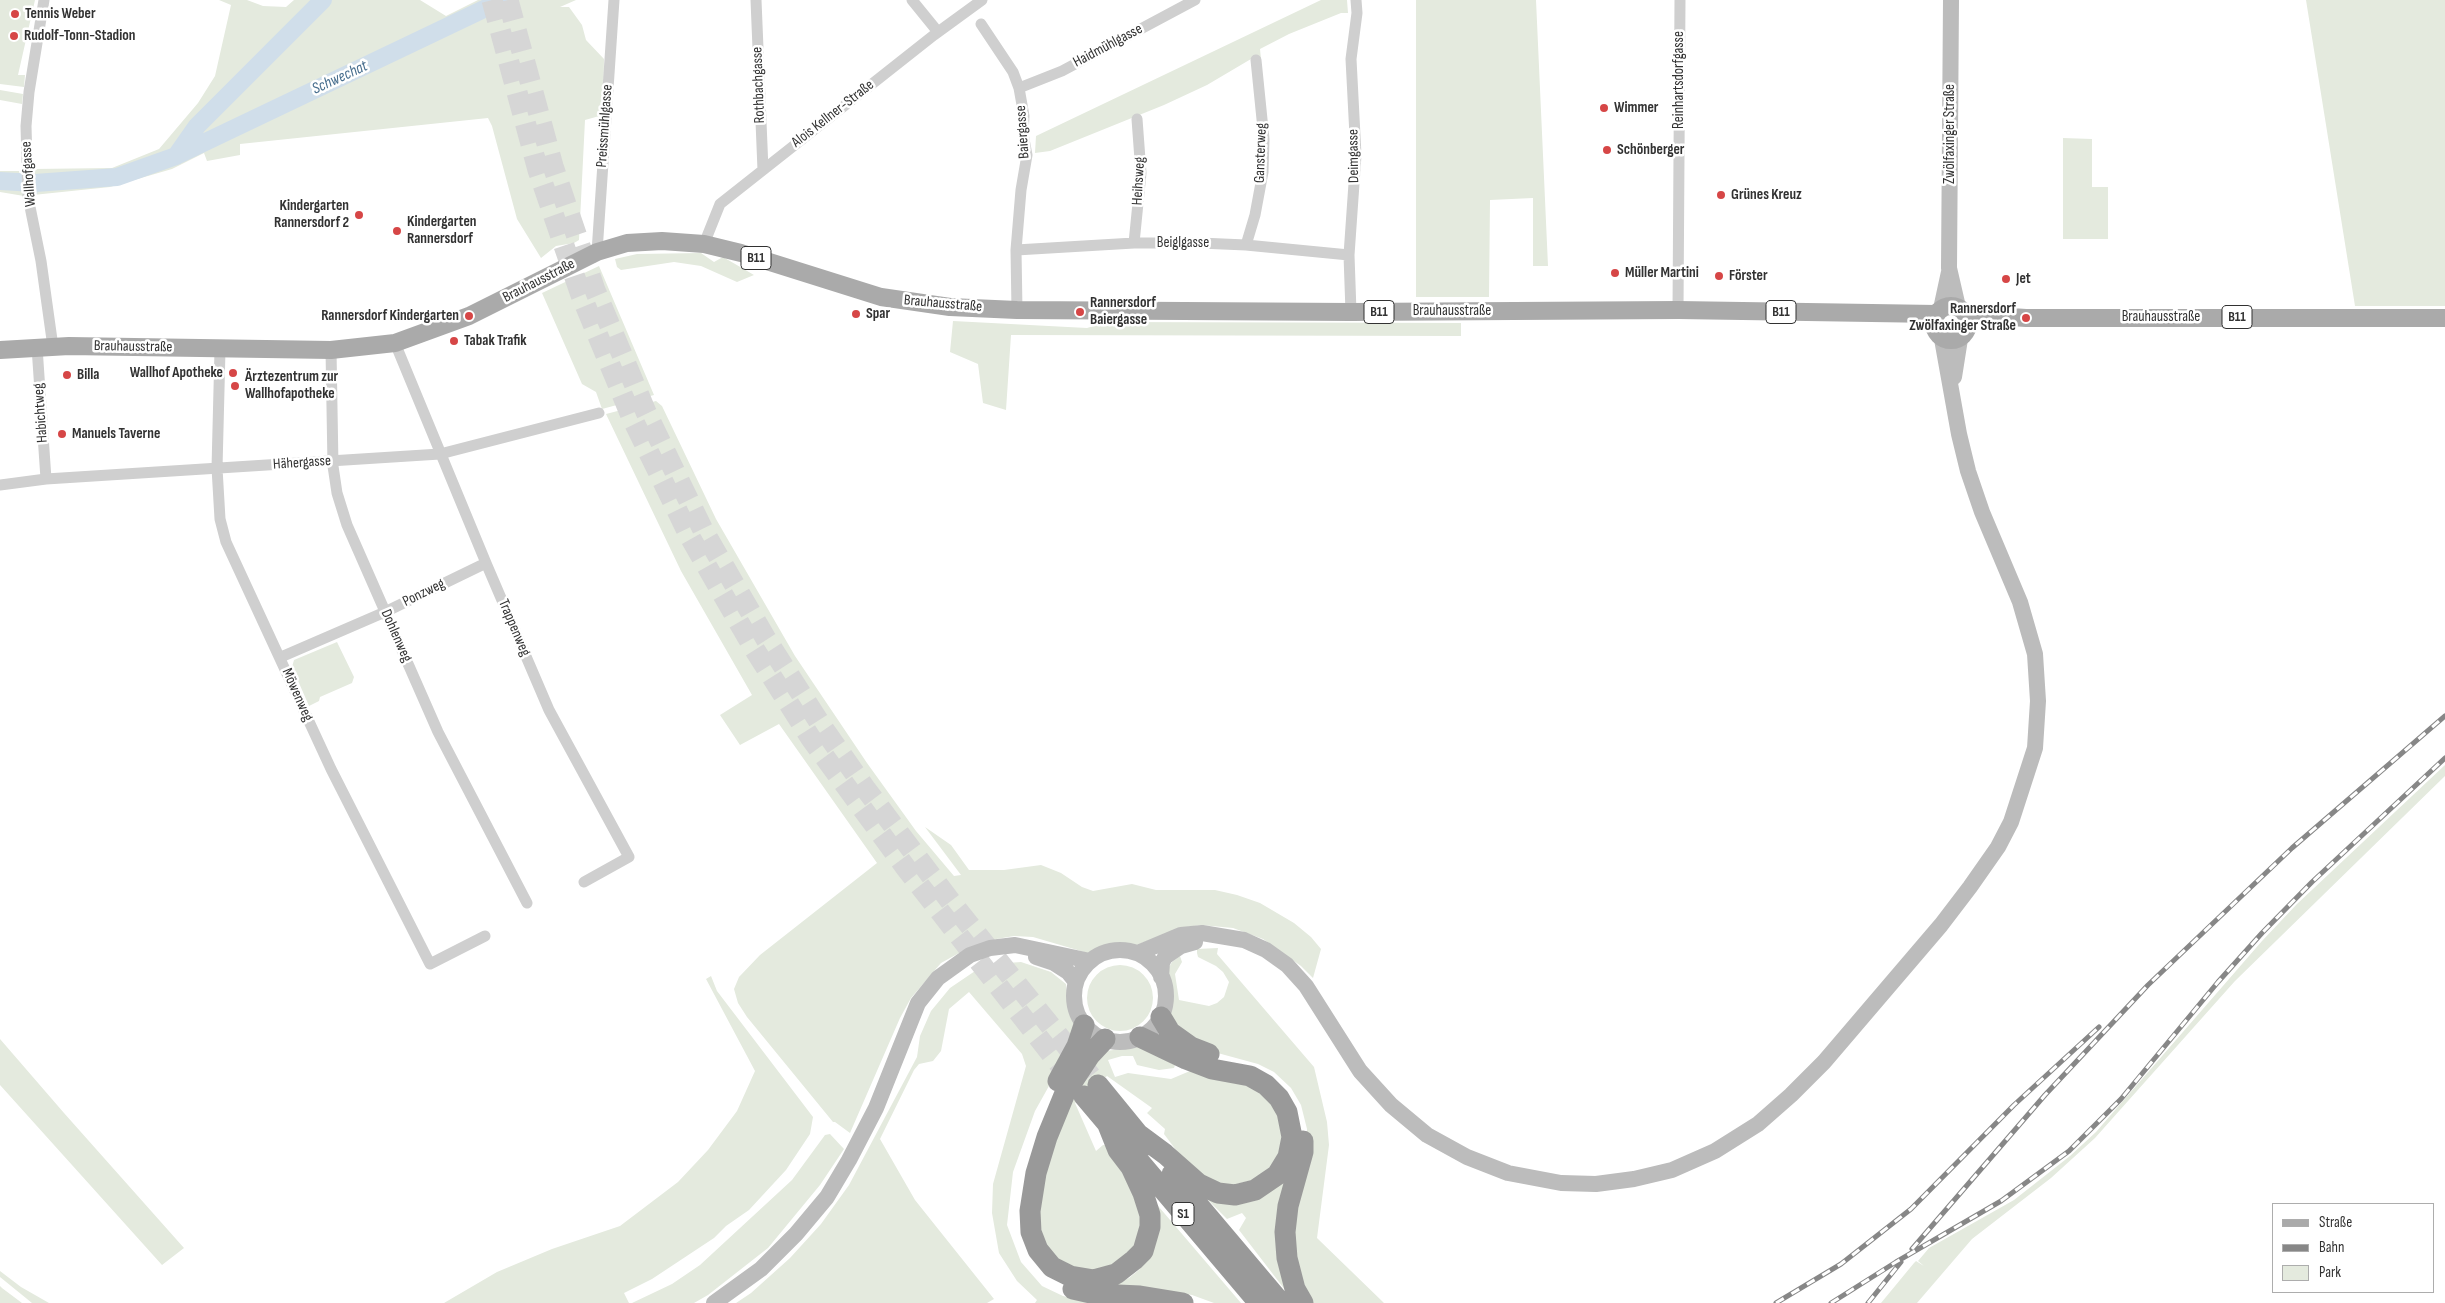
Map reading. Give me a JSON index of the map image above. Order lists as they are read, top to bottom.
{
  "streets": {
    "highway": ["S1"],
    "main road": ["Zwölfaxinger Straße", "B11", "Brauhausstraße"],
    "street": [
      "Haidmühlgasse",
      "Reinhartsdorfgasse",
      "Rothbachgasse",
      "Alois Kellner-Straße",
      "Preissmühlgasse",
      "Baiergasse",
      "Gansterweg",
      "Deimgasse",
      "Wallhofgasse",
      "Heihsweg",
      "Beiglgasse",
      "Habichtweg",
      "Hähergasse",
      "Ponzweg",
      "Trappenweg",
      "Dohlenweg",
      "Möwenweg"
    ]
  },
  "crossings": [
    ["Haidmühlgasse", "Baiergasse"],
    ["Reinhartsdorfgasse", "Brauhausstraße"],
    ["Rothbachgasse", "Alois Kellner-Straße"],
    ["Alois Kellner-Straße", "Brauhausstraße"],
    ["Preissmühlgasse", "Brauhausstraße"],
    ["Baiergasse", "Beiglgasse"],
    ["Baiergasse", "Brauhausstraße"],
    ["Zwölfaxinger Straße", "Brauhausstraße"],
    ["Gansterweg", "Beiglgasse"],
    ["Deimgasse", "Beiglgasse"],
    ["Deimgasse", "Brauhausstraße"],
    ["Wallhofgasse", "Brauhausstraße"],
    ["Wallhofgasse", "Habichtweg"],
    ["Heihsweg", "Beiglgasse"],
    ["Brauhausstraße", "Habichtweg"],
    ["Brauhausstraße", "Trappenweg"],
    ["Brauhausstraße", "Dohlenweg"],
    ["Brauhausstraße", "Möwenweg"],
    ["Habichtweg", "Hähergasse"],
    ["Hähergasse", "Trappenweg"],
    ["Hähergasse", "Dohlenweg"],
    ["Hähergasse", "Möwenweg"],
    ["Ponzweg", "Trappenweg"],
    ["Ponzweg", "Dohlenweg"],
    ["Ponzweg", "Möwenweg"]
  ],
  "water": ["Schwechat"],
  "places": [
    "Tennis Weber",
    "Rudolf-Tonn-Stadion",
    "Wimmer",
    "Schönberger",
    "Grünes Kreuz",
    "Kindergarten Rannersdorf 2",
    "Kindergarten Rannersdorf",
    "Müller Martini",
    "Förster",
    "Jet",
    "Rannersdorf Baiergasse",
    "Spar",
    "Rannersdorf Kindergarten",
    "Rannersdorf Zwölfaxinger Straße",
    "Tabak Trafik",
    "Wallhof Apotheke",
    "Billa",
    "Ärztezentrum zur Wallhofapotheke",
    "Manuels Taverne"
  ],
  "legend": ["Straße", "Bahn", "Park"]
}
